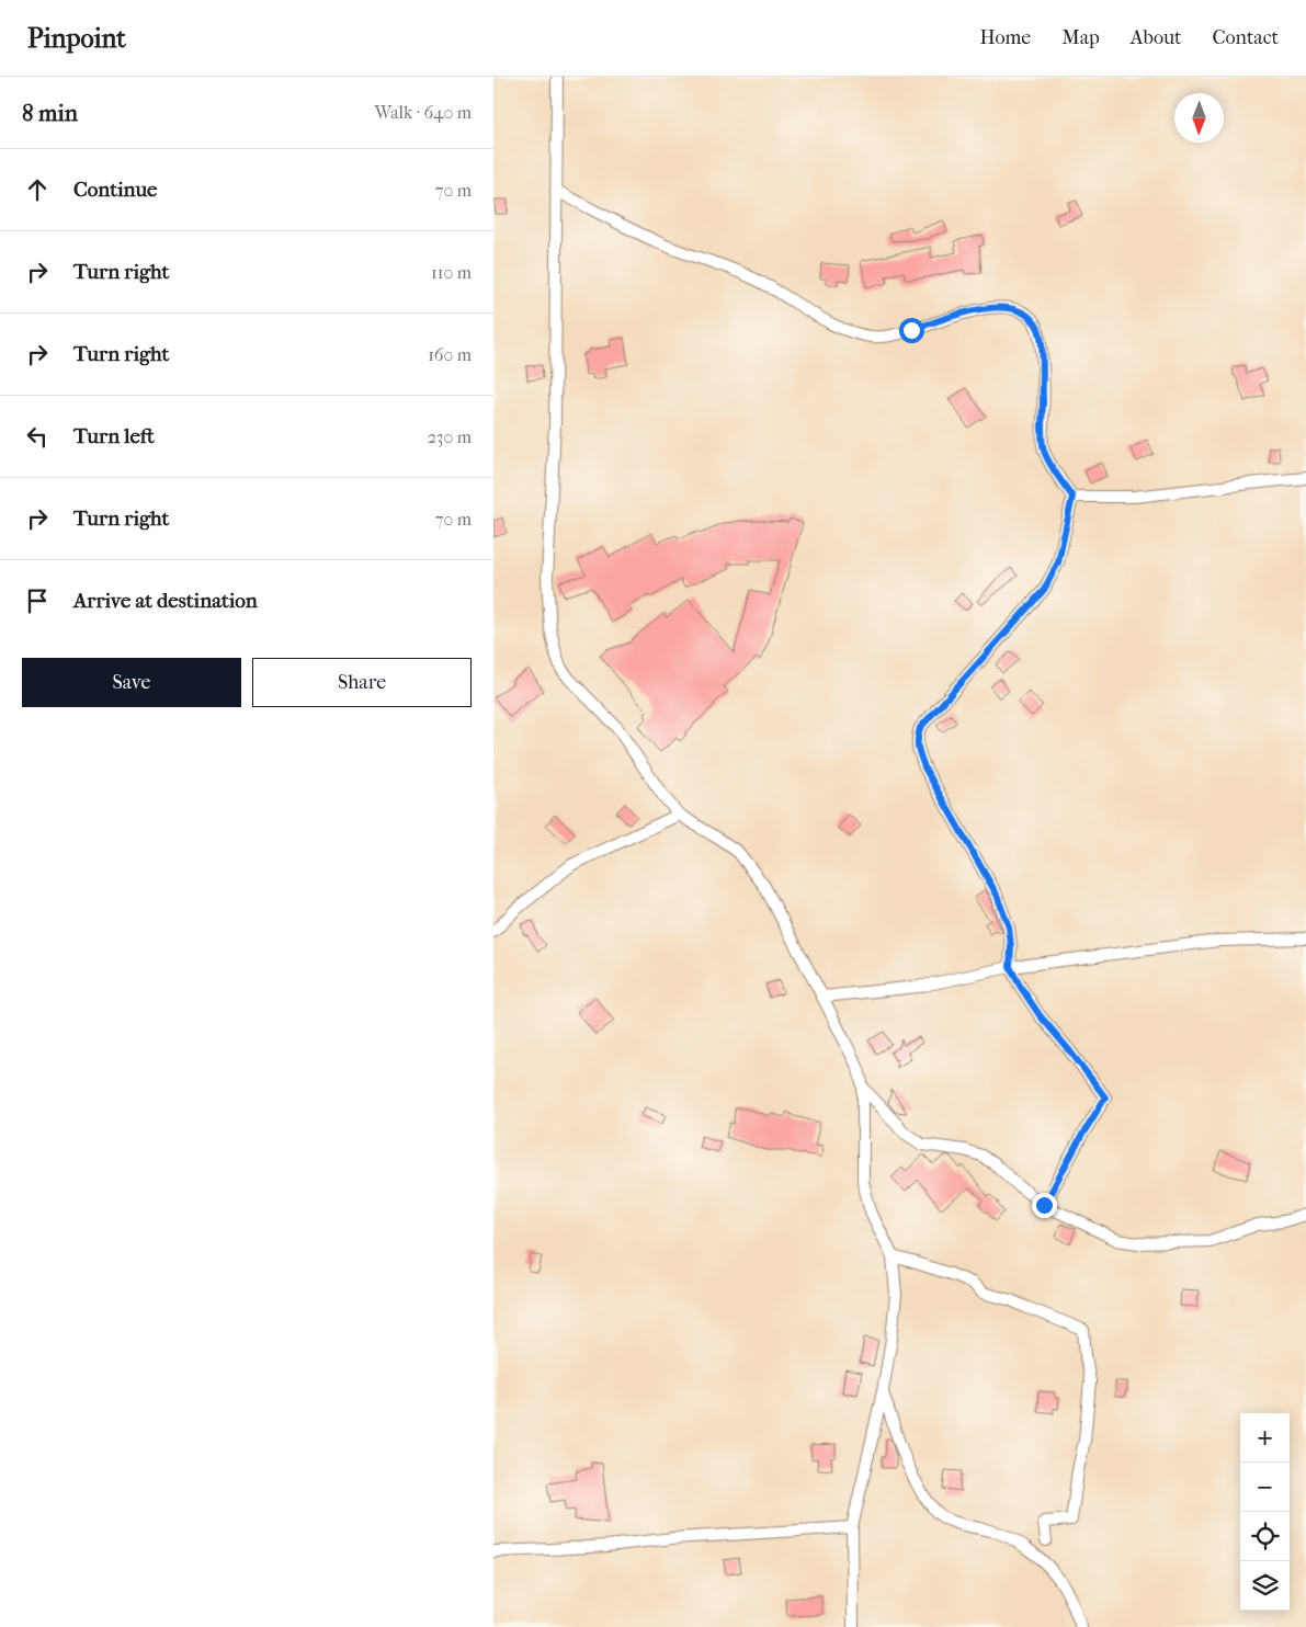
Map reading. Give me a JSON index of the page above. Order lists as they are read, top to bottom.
{
  "north": "bottom",
  "page": {
    "header": "Pinpoint",
    "nav": [
      "Home",
      "Map",
      "About",
      "Contact"
    ],
    "heading": ["8 min", "Walk · 640 m"],
    "list": [
      ["Continue", "70 m"],
      ["Turn right", "110 m"],
      ["Turn right", "160 m"],
      ["Turn left", "230 m"],
      ["Turn right", "70 m"],
      "Arrive at destination"
    ],
    "buttons": ["Save", "Share"],
    "map_buttons": ["+", "−"]
  }
}
